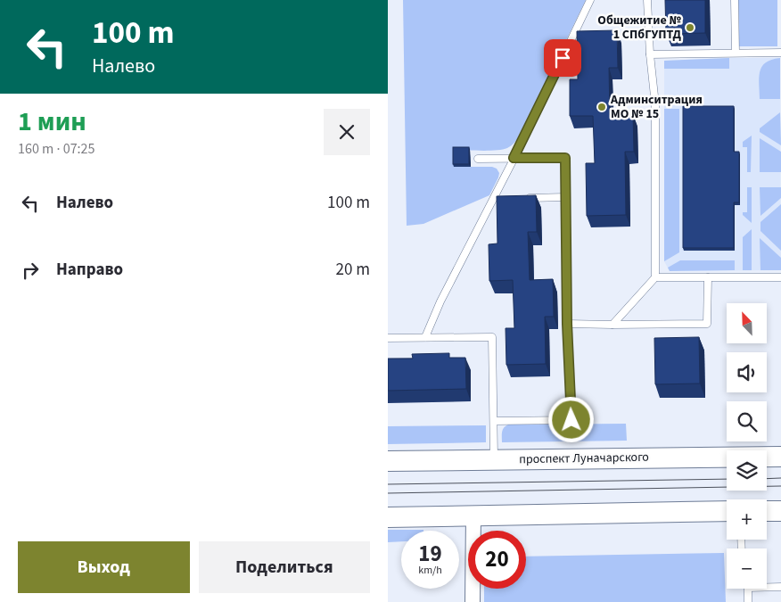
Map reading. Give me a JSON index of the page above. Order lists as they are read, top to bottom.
{
  "streets": {
    "main road": ["проспект Луначарского"]
  },
  "places": ["Общежитие № 1 СПбГУПТД", "Админситрация МО № 15"],
  "north": "top left",
  "page": {
    "turn": ["100 m", "Налево"],
    "heading": ["1 мин", "160 m · 07:25"],
    "list": [
      {
        "name": "Налево",
        "value": "100 m"
      },
      {
        "name": "Направо",
        "value": "20 m"
      }
    ],
    "map_buttons": ["+", "−"],
    "speed": "19 km/h",
    "limit": "20",
    "buttons": ["Выход", "Поделиться"]
  }
}
